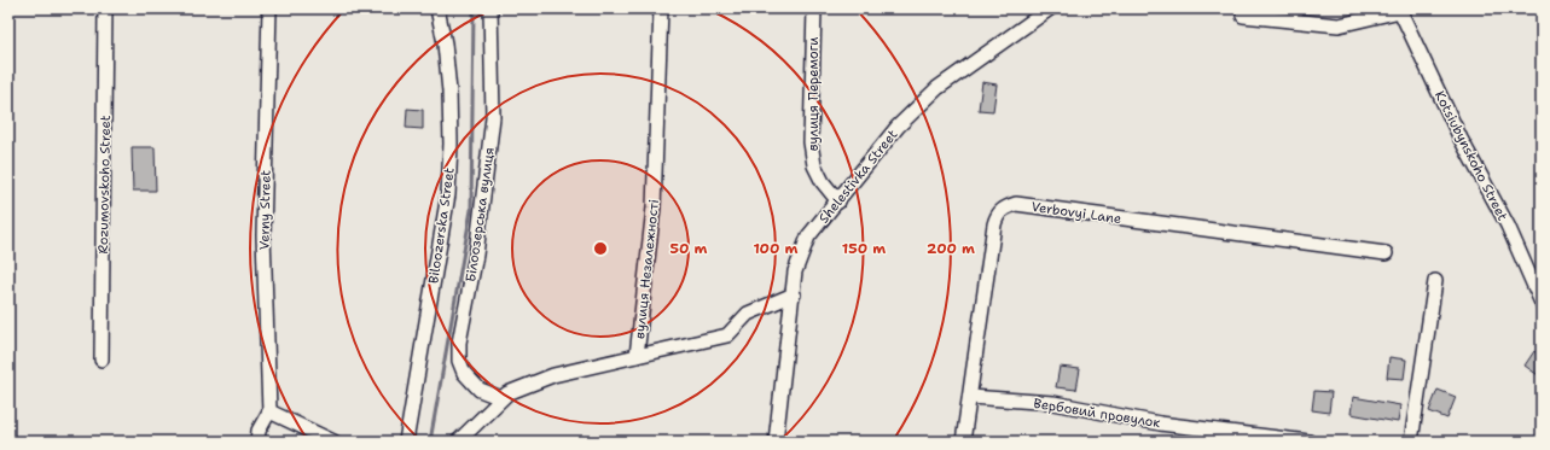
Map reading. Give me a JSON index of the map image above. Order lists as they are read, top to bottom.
{
  "streets": {
    "street": [
      "вулиця Перемоги",
      "Kotsiubynskoho Street",
      "Shelestivka Street",
      "Rozumovskoho Street",
      "Verny Street",
      "Verbovyi Lane",
      "Білоозерська вулиця",
      "Biloozerska Street",
      "вулиця Незалежності",
      "Вербовий провулок"
    ]
  },
  "crossings": [
    ["вулиця Перемоги", "Shelestivka Street"],
    ["Shelestivka Street", "вулиця Незалежності"],
    ["Verbovyi Lane", "Вербовий провулок"]
  ],
  "rings": [
    "50 m",
    "100 m",
    "150 m",
    "200 m"
  ]
}
